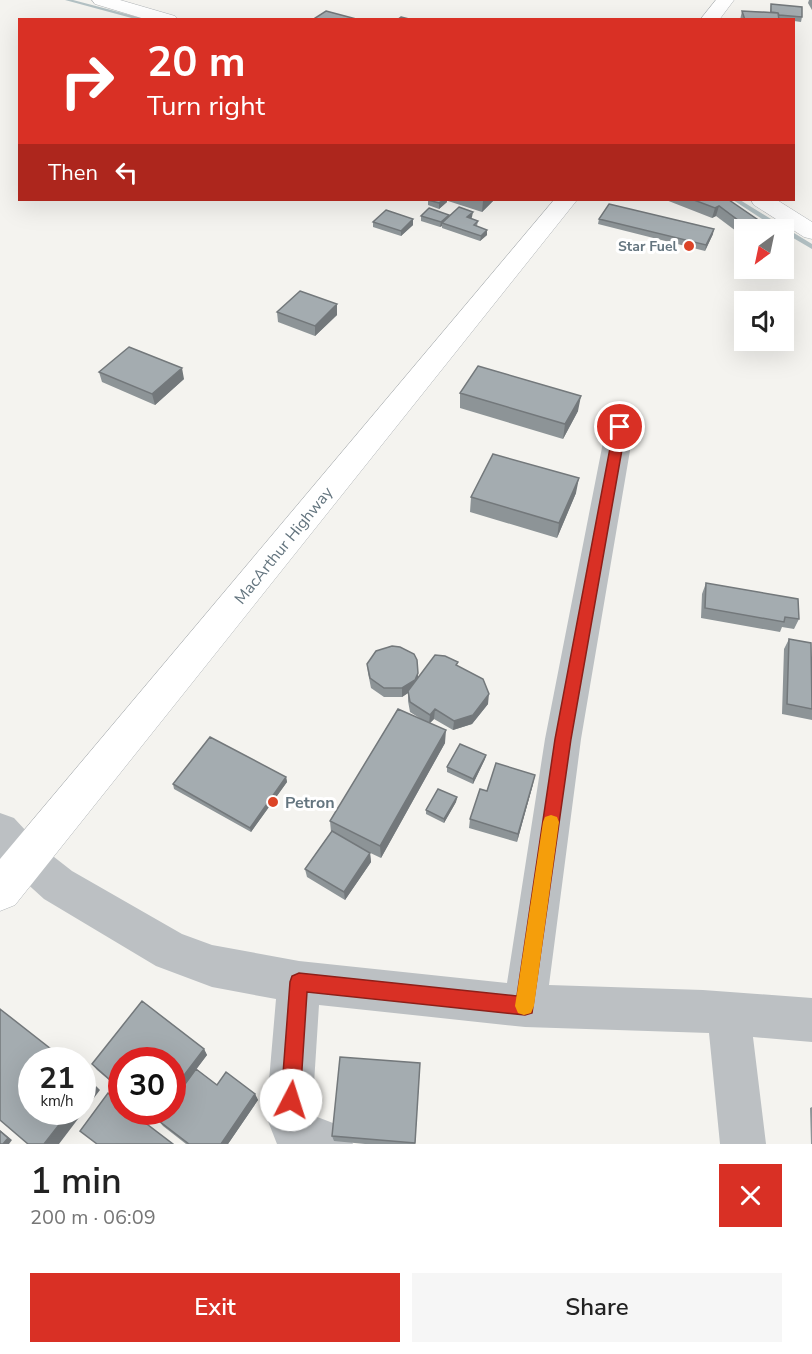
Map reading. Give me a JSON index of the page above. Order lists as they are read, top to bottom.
{
  "streets": {
    "main road": ["MacArthur Highway"]
  },
  "places": ["Star Fuel", "Petron"],
  "north": "bottom left",
  "page": {
    "turn": ["20 m", "Turn right"],
    "then": "Then",
    "speed": "21 km/h",
    "limit": "30",
    "heading": ["1 min", "200 m · 06:09"],
    "buttons": ["Exit", "Share"]
  }
}
